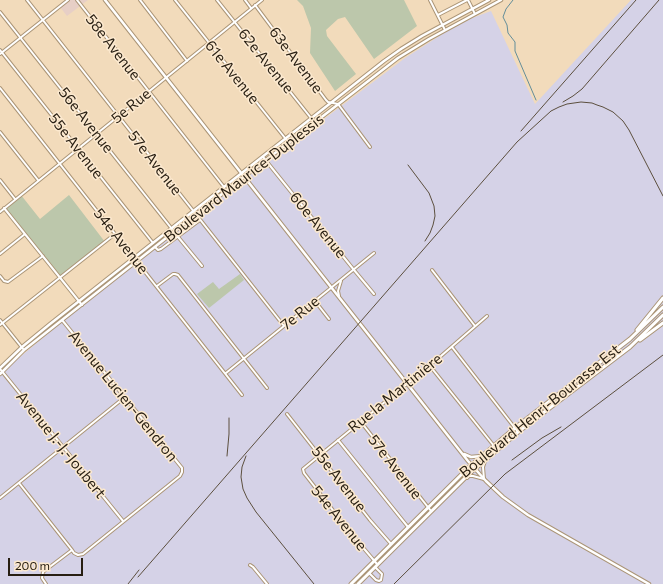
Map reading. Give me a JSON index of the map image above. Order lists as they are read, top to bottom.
{
  "streets": {
    "main road": ["Boulevard Henri-Bourassa Est"],
    "street": [
      "58e Avenue",
      "63e Avenue",
      "62e Avenue",
      "61e Avenue",
      "5e Rue",
      "56e Avenue",
      "55e Avenue",
      "57e Avenue",
      "Boulevard Maurice-Duplessis",
      "60e Avenue",
      "54e Avenue",
      "7e Rue",
      "Rue la Martinière",
      "Avenue Lucien-Gendron",
      "Avenue J.-J.-Joubert"
    ]
  },
  "crossings": [
    ["58e Avenue", "5e Rue"],
    ["58e Avenue", "Boulevard Maurice-Duplessis"],
    ["63e Avenue", "5e Rue"],
    ["63e Avenue", "Boulevard Maurice-Duplessis"],
    ["62e Avenue", "5e Rue"],
    ["62e Avenue", "Boulevard Maurice-Duplessis"],
    ["61e Avenue", "5e Rue"],
    ["61e Avenue", "Boulevard Maurice-Duplessis"],
    ["5e Rue", "56e Avenue"],
    ["5e Rue", "55e Avenue"],
    ["5e Rue", "57e Avenue"],
    ["5e Rue", "54e Avenue"],
    ["56e Avenue", "Boulevard Maurice-Duplessis"],
    ["55e Avenue", "Boulevard Maurice-Duplessis"],
    ["55e Avenue", "Rue la Martinière"],
    ["55e Avenue", "Boulevard Henri-Bourassa Est"],
    ["57e Avenue", "Boulevard Maurice-Duplessis"],
    ["57e Avenue", "7e Rue"],
    ["57e Avenue", "Rue la Martinière"],
    ["57e Avenue", "Boulevard Henri-Bourassa Est"],
    ["Boulevard Maurice-Duplessis", "60e Avenue"],
    ["Boulevard Maurice-Duplessis", "54e Avenue"],
    ["Boulevard Maurice-Duplessis", "Avenue Lucien-Gendron"],
    ["Boulevard Maurice-Duplessis", "Avenue J.-J.-Joubert"],
    ["60e Avenue", "7e Rue"],
    ["54e Avenue", "7e Rue"],
    ["54e Avenue", "Rue la Martinière"],
    ["54e Avenue", "Boulevard Henri-Bourassa Est"],
    ["Avenue Lucien-Gendron", "Avenue J.-J.-Joubert"]
  ],
  "scale_bar": "200 m"
}
